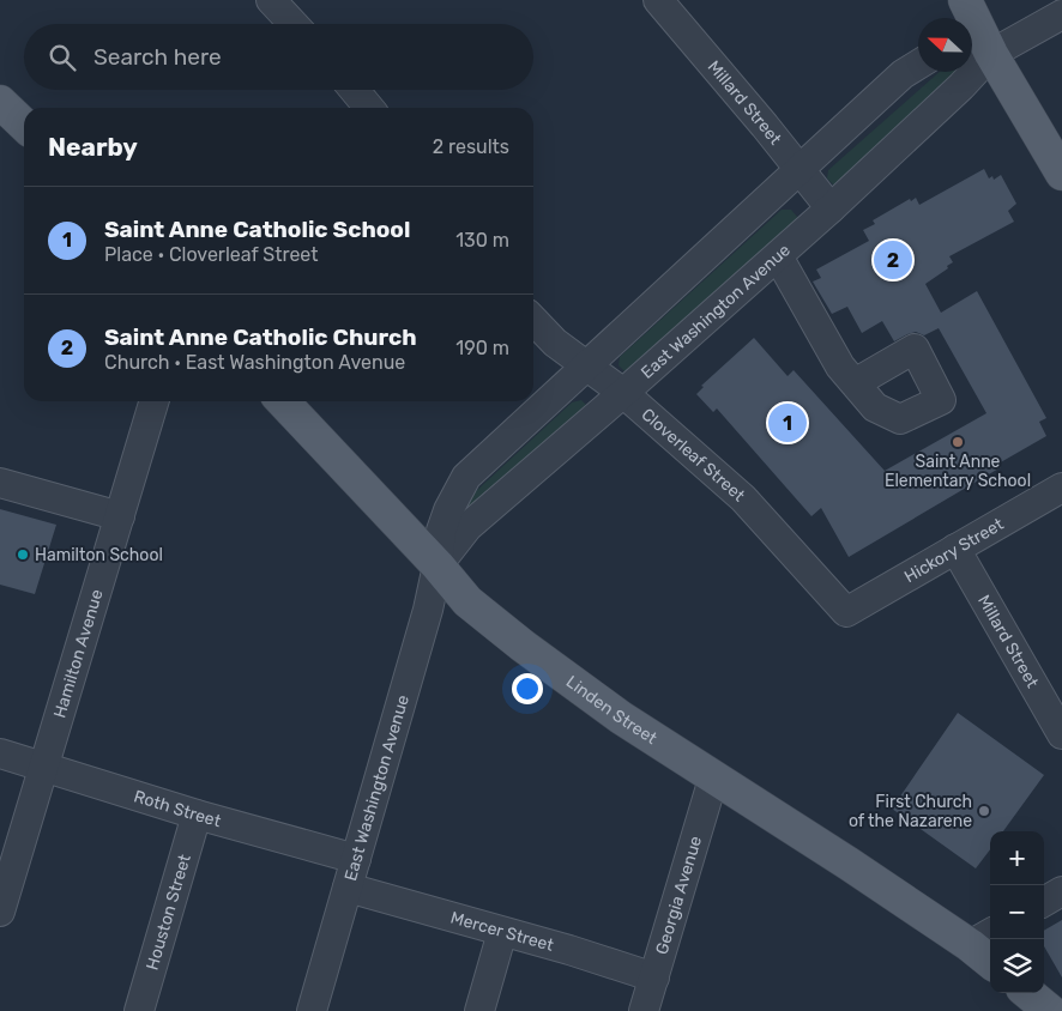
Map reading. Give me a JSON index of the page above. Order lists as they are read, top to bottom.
{
  "streets": {
    "main road": ["Linden Street"],
    "street": [
      "Millard Street",
      "East Washington Avenue",
      "Cloverleaf Street",
      "Hickory Street",
      "Hamilton Avenue",
      "Roth Street",
      "Georgia Avenue",
      "Houston Street",
      "Mercer Street"
    ]
  },
  "crossings": [
    ["Millard Street", "East Washington Avenue"],
    ["Millard Street", "Hickory Street"],
    ["East Washington Avenue", "Cloverleaf Street"],
    ["East Washington Avenue", "Linden Street"],
    ["East Washington Avenue", "Roth Street"],
    ["East Washington Avenue", "Mercer Street"],
    ["Cloverleaf Street", "Hickory Street"],
    ["Hamilton Avenue", "Roth Street"],
    ["Linden Street", "Georgia Avenue"],
    ["Roth Street", "Houston Street"],
    ["Georgia Avenue", "Mercer Street"]
  ],
  "places": ["Saint Anne Elementary School", "Hamilton School", "First Church of the Nazarene"],
  "north": "left",
  "page": {
    "search": "Search here",
    "heading": ["Nearby", "2 results"],
    "list": [
      {
        "mark": "1",
        "name": "Saint Anne Catholic School",
        "note": "Place · Cloverleaf Street",
        "value": "130 m"
      },
      {
        "mark": "2",
        "name": "Saint Anne Catholic Church",
        "note": "Church · East Washington Avenue",
        "value": "190 m"
      }
    ],
    "pins": ["2", "1"],
    "map_buttons": ["+", "−"]
  }
}
